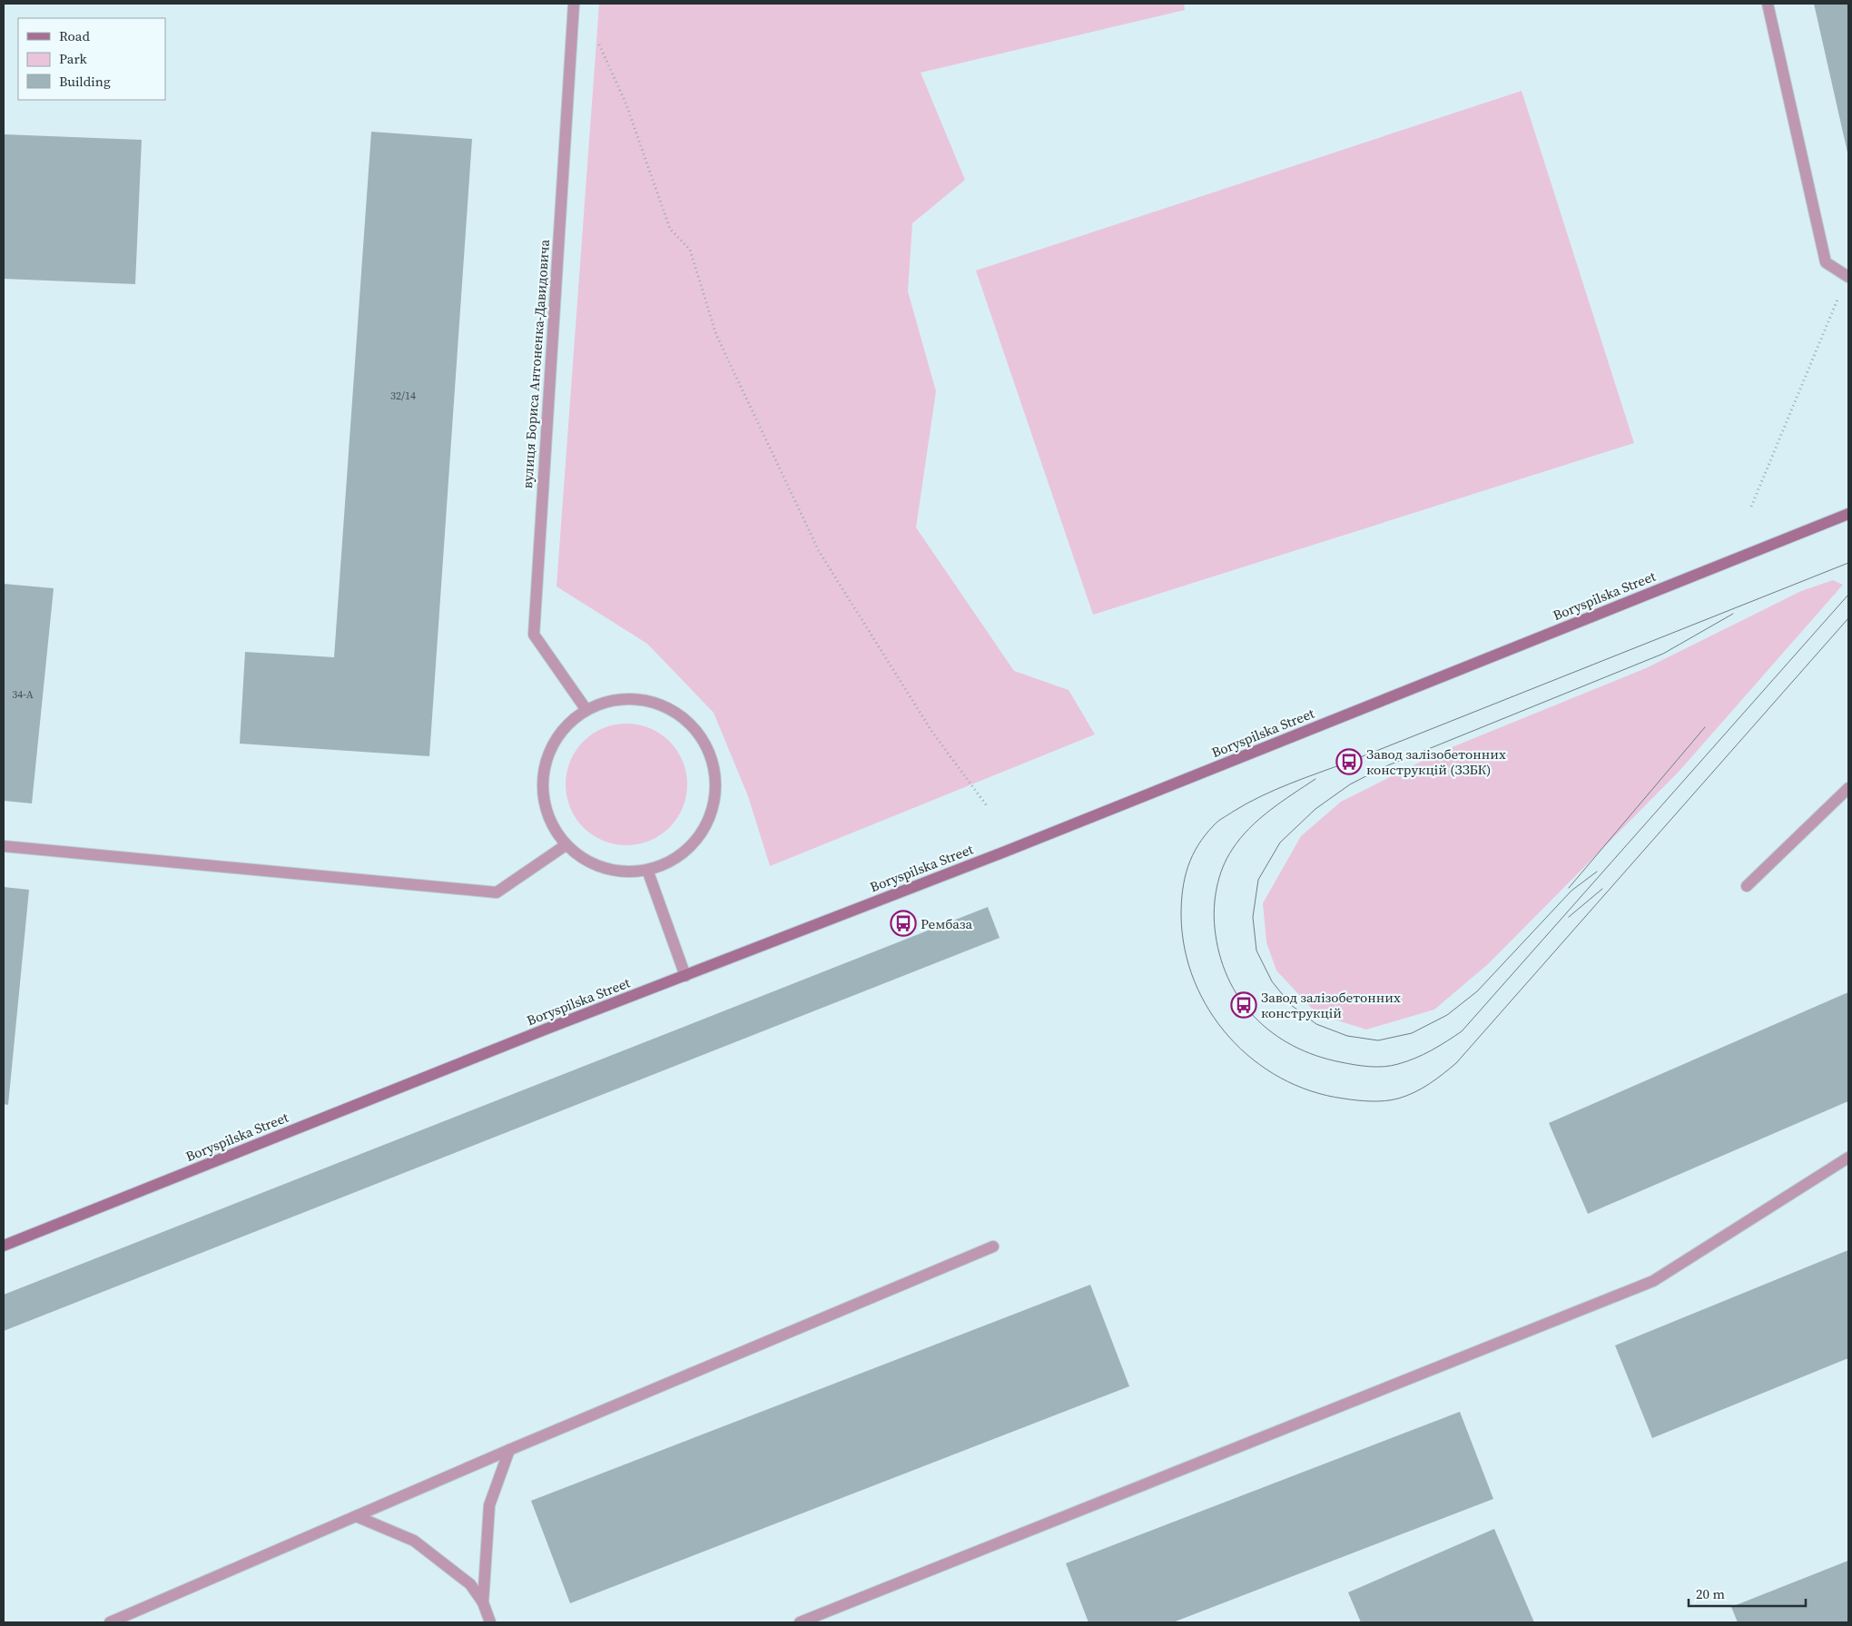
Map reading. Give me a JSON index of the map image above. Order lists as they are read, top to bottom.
{
  "streets": {
    "main road": ["Boryspilska Street"],
    "street": ["вулиця Бориса Антоненка-Давидовича"]
  },
  "places": {
    "bus stop": ["Завод залізобетонних конструкцій (ЗЗБК)", "Рембаза", "Завод залізобетонних конструкцій"]
  },
  "house_numbers": ["32/14", "34-А"],
  "legend": ["Road", "Park", "Building"],
  "scale_bar": "20 m"
}
